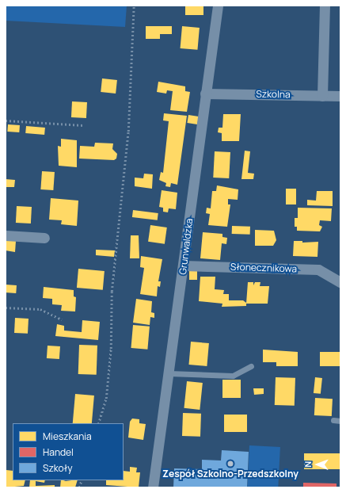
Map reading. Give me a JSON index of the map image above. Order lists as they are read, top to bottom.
{
  "streets": {
    "street": ["Szkolna", "Grunwaldzka", "Słonecznikowa"]
  },
  "crossings": [
    ["Szkolna", "Grunwaldzka"],
    ["Grunwaldzka", "Słonecznikowa"]
  ],
  "places": ["Zespół Szkolno-Przedszkolny"],
  "legend": ["Mieszkania", "Handel", "Szkoły"],
  "north": "left"
}
